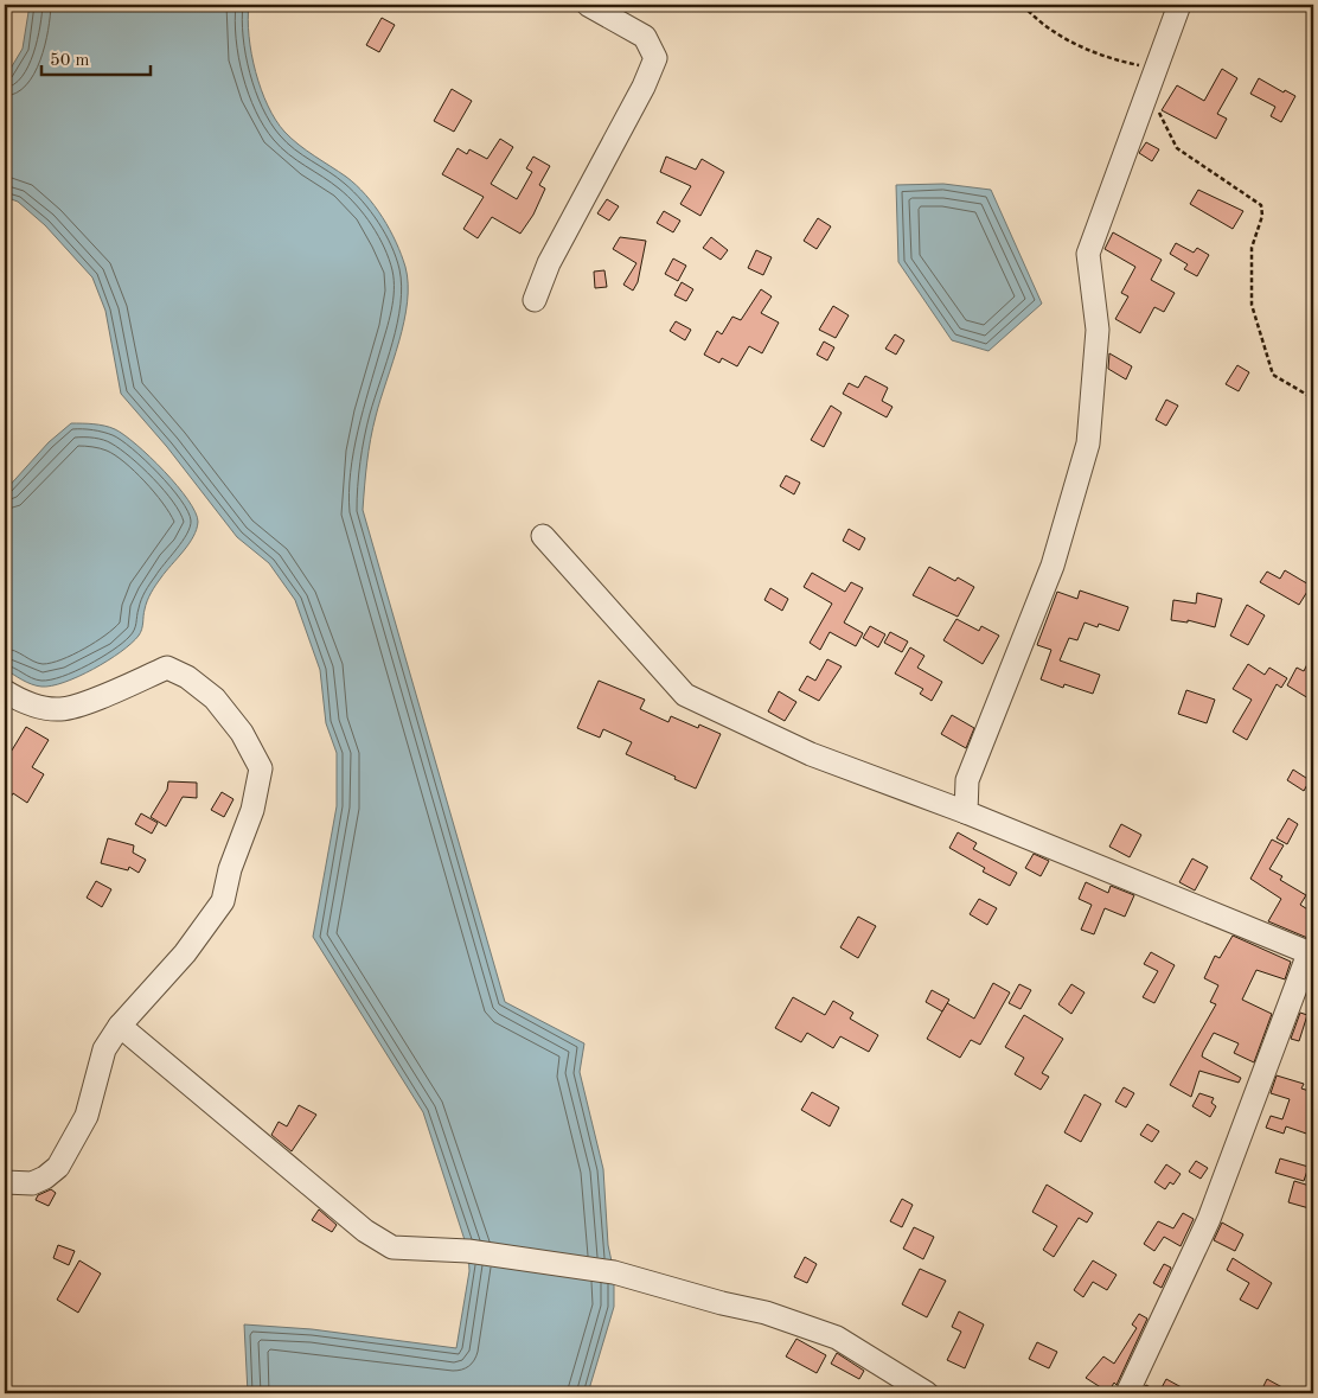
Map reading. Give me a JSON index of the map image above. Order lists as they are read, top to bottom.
{
  "scale_bar": "50 m"
}
